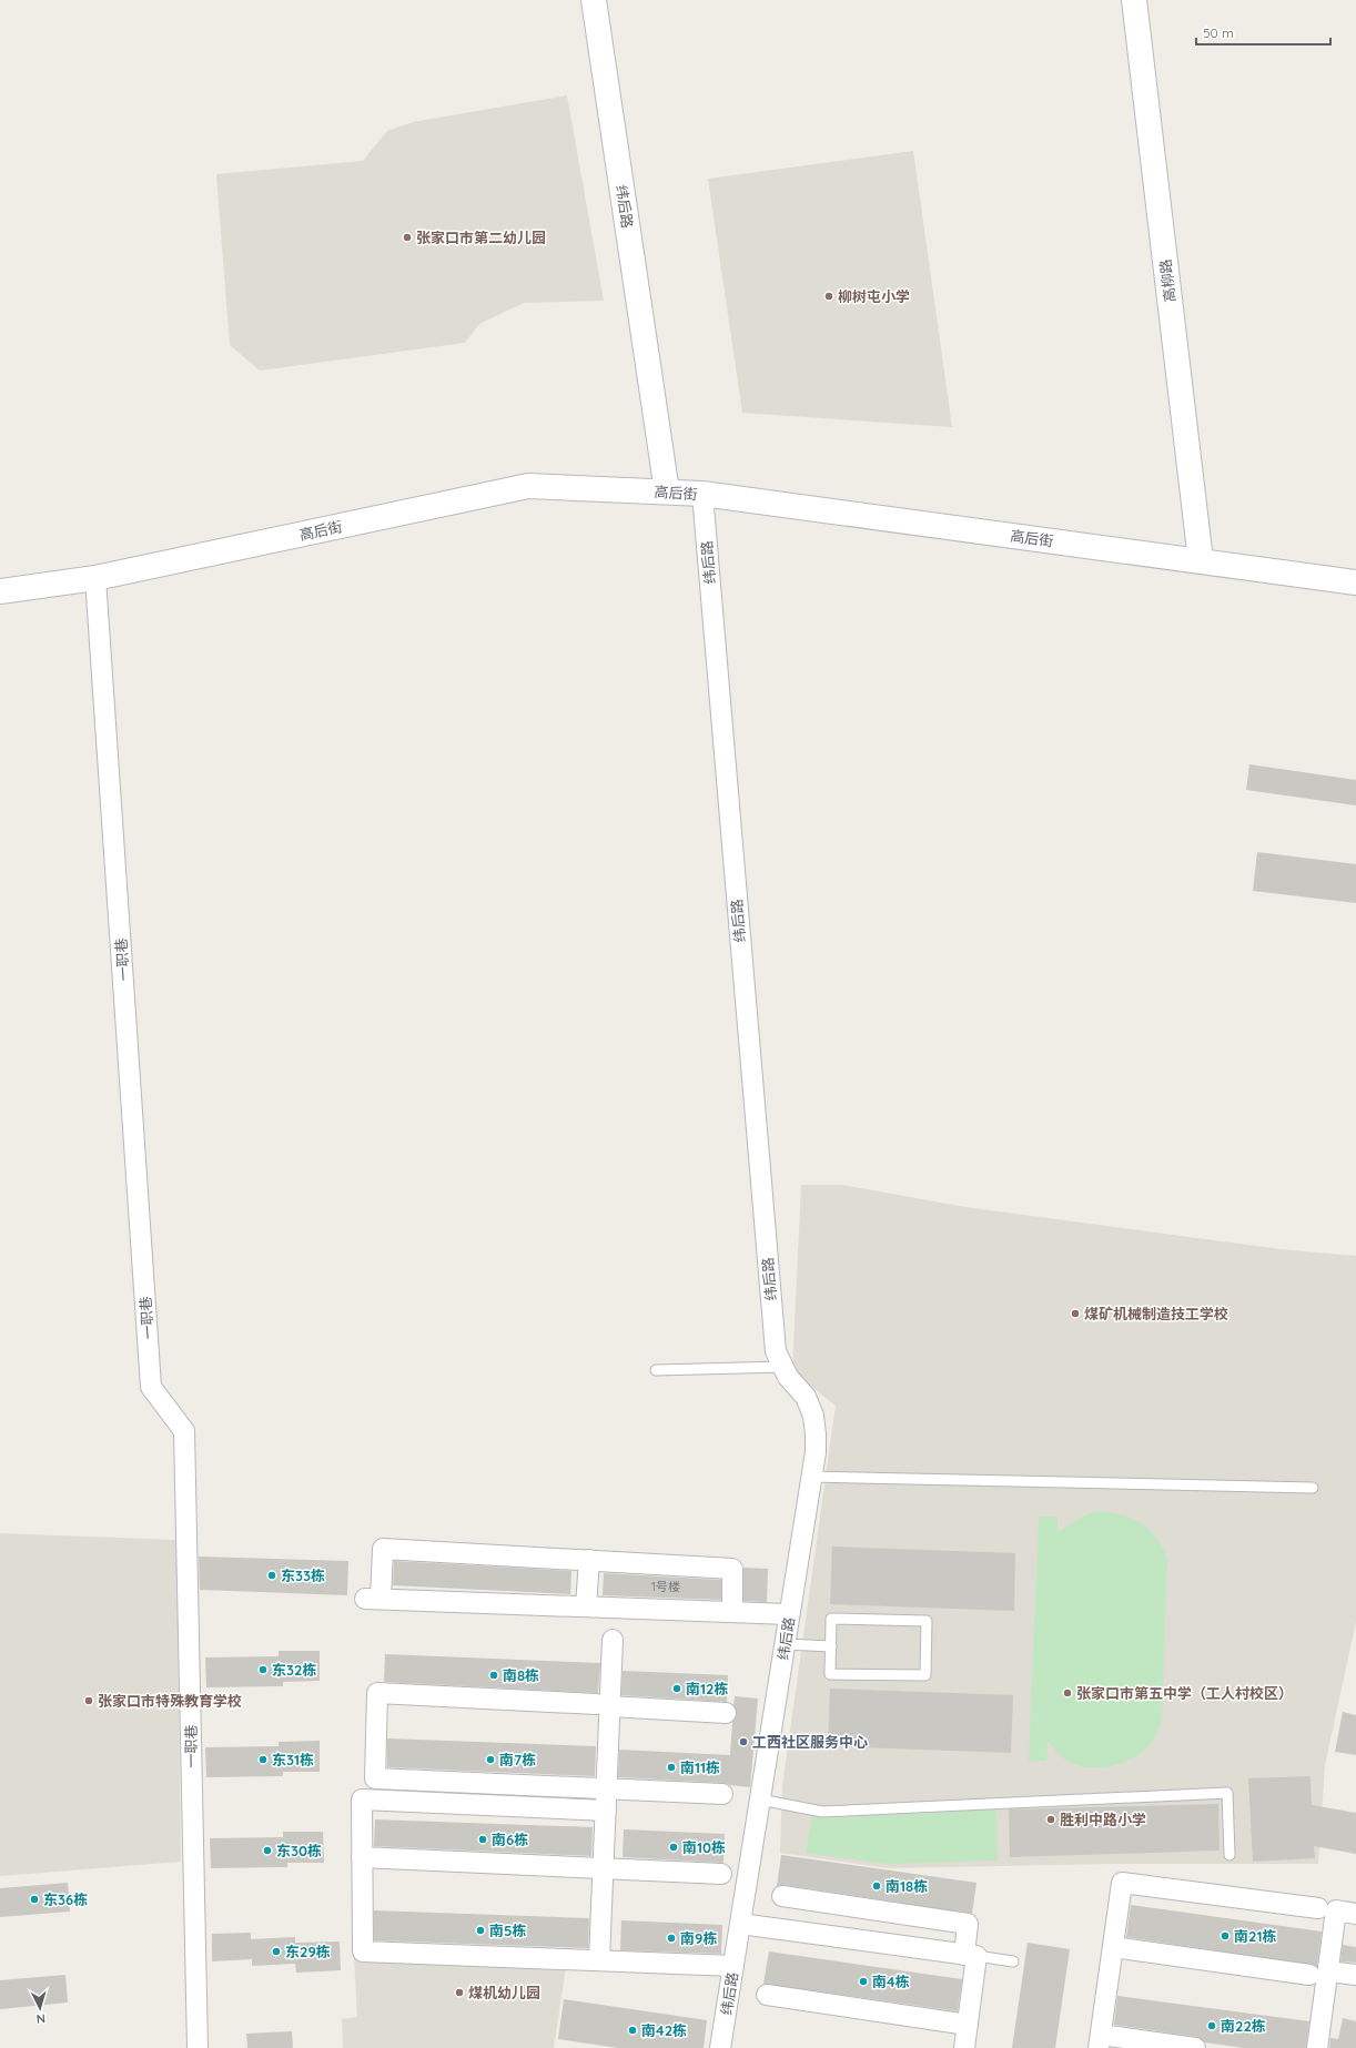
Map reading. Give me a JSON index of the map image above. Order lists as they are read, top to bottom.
{
  "streets": {
    "street": [
      "纬后路",
      "高柳路",
      "高后街",
      "一职巷"
    ]
  },
  "crossings": [
    ["纬后路", "高后街"],
    ["高柳路", "高后街"],
    ["高后街", "一职巷"]
  ],
  "places": [
    "张家口市第二幼儿园",
    "柳树屯小学",
    "煤矿机械制造技工学校",
    "东33栋",
    "东32栋",
    "南8栋",
    "南12栋",
    "张家口市第五中学（工人村校区）",
    "张家口市特殊教育学校",
    "工西社区服务中心",
    "东31栋",
    "南7栋",
    "南11栋",
    "胜利中路小学",
    "南6栋",
    "南10栋",
    "东30栋",
    "南18栋",
    "东36栋",
    "南5栋",
    "南21栋",
    "南9栋",
    "东29栋",
    "南4栋",
    "煤机幼儿园",
    "南22栋",
    "南42栋"
  ],
  "house_numbers": ["1号楼"],
  "scale_bar": "50 m",
  "north": "bottom"
}
